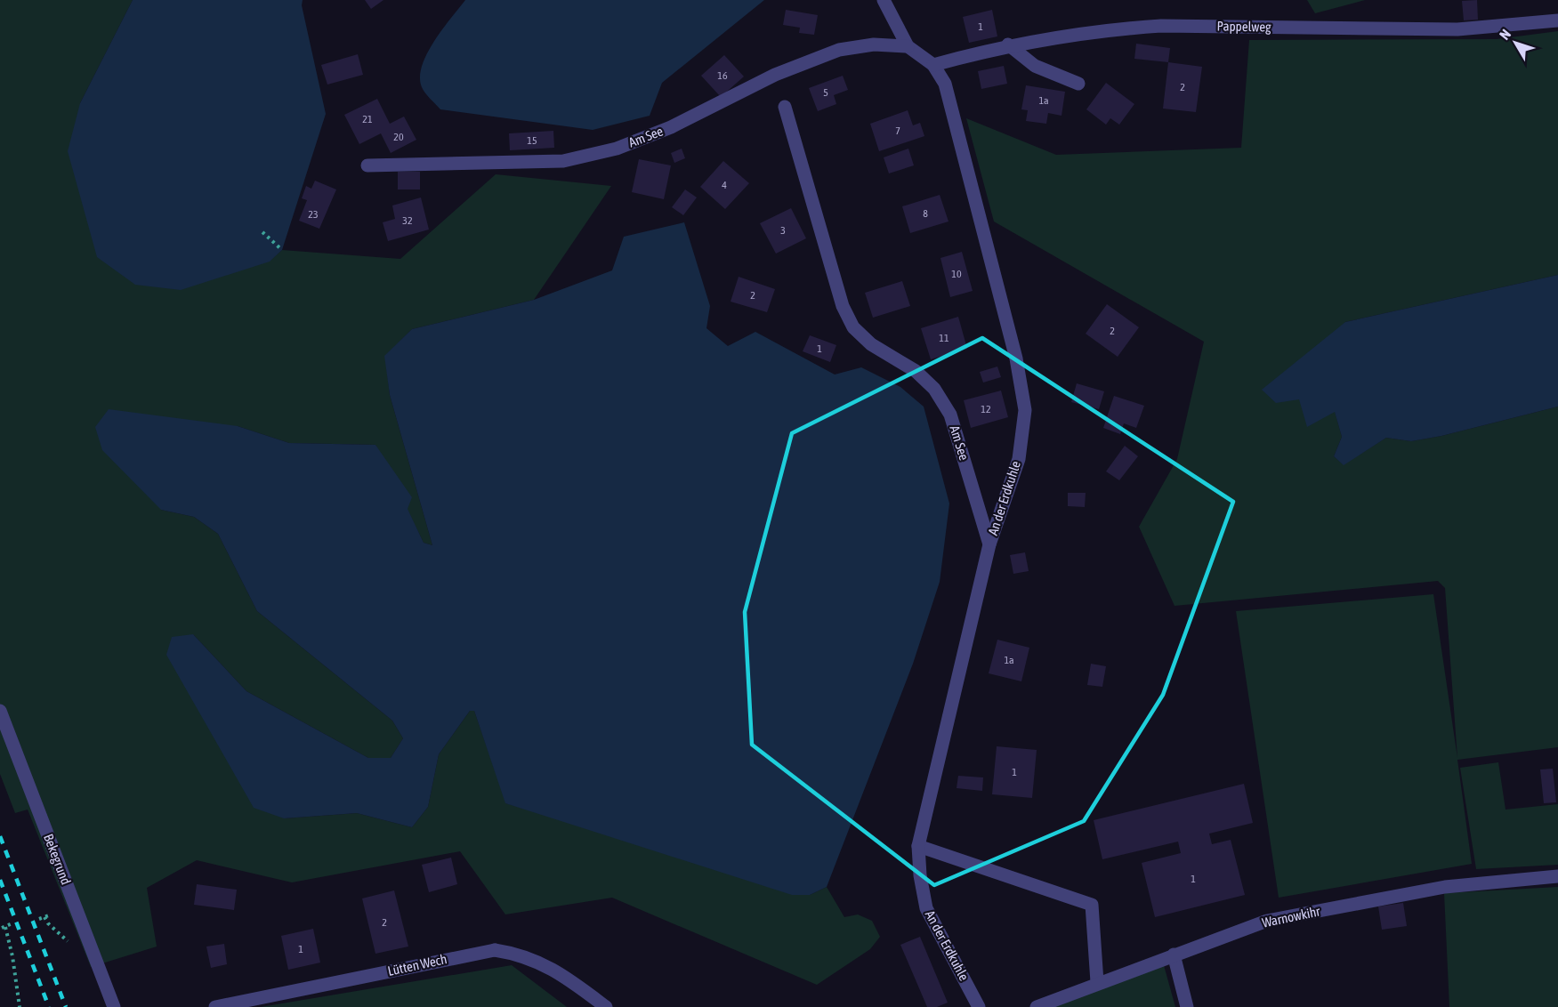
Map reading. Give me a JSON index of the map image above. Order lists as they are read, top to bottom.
{
  "streets": {
    "street": [
      "Pappelweg",
      "Am See",
      "An der Erdkuhle",
      "Bekegrund",
      "Warnowkihr",
      "Lütten Wech"
    ]
  },
  "crossings": [
    ["Pappelweg", "An der Erdkuhle"],
    ["Am See", "An der Erdkuhle"]
  ],
  "house_numbers": [
    "1",
    "16",
    "2",
    "5",
    "1a",
    "21",
    "7",
    "20",
    "15",
    "4",
    "8",
    "23",
    "32",
    "3",
    "10",
    "2",
    "2",
    "11",
    "1",
    "12",
    "1a",
    "1",
    "1",
    "2",
    "1"
  ],
  "north": "top left"
}
